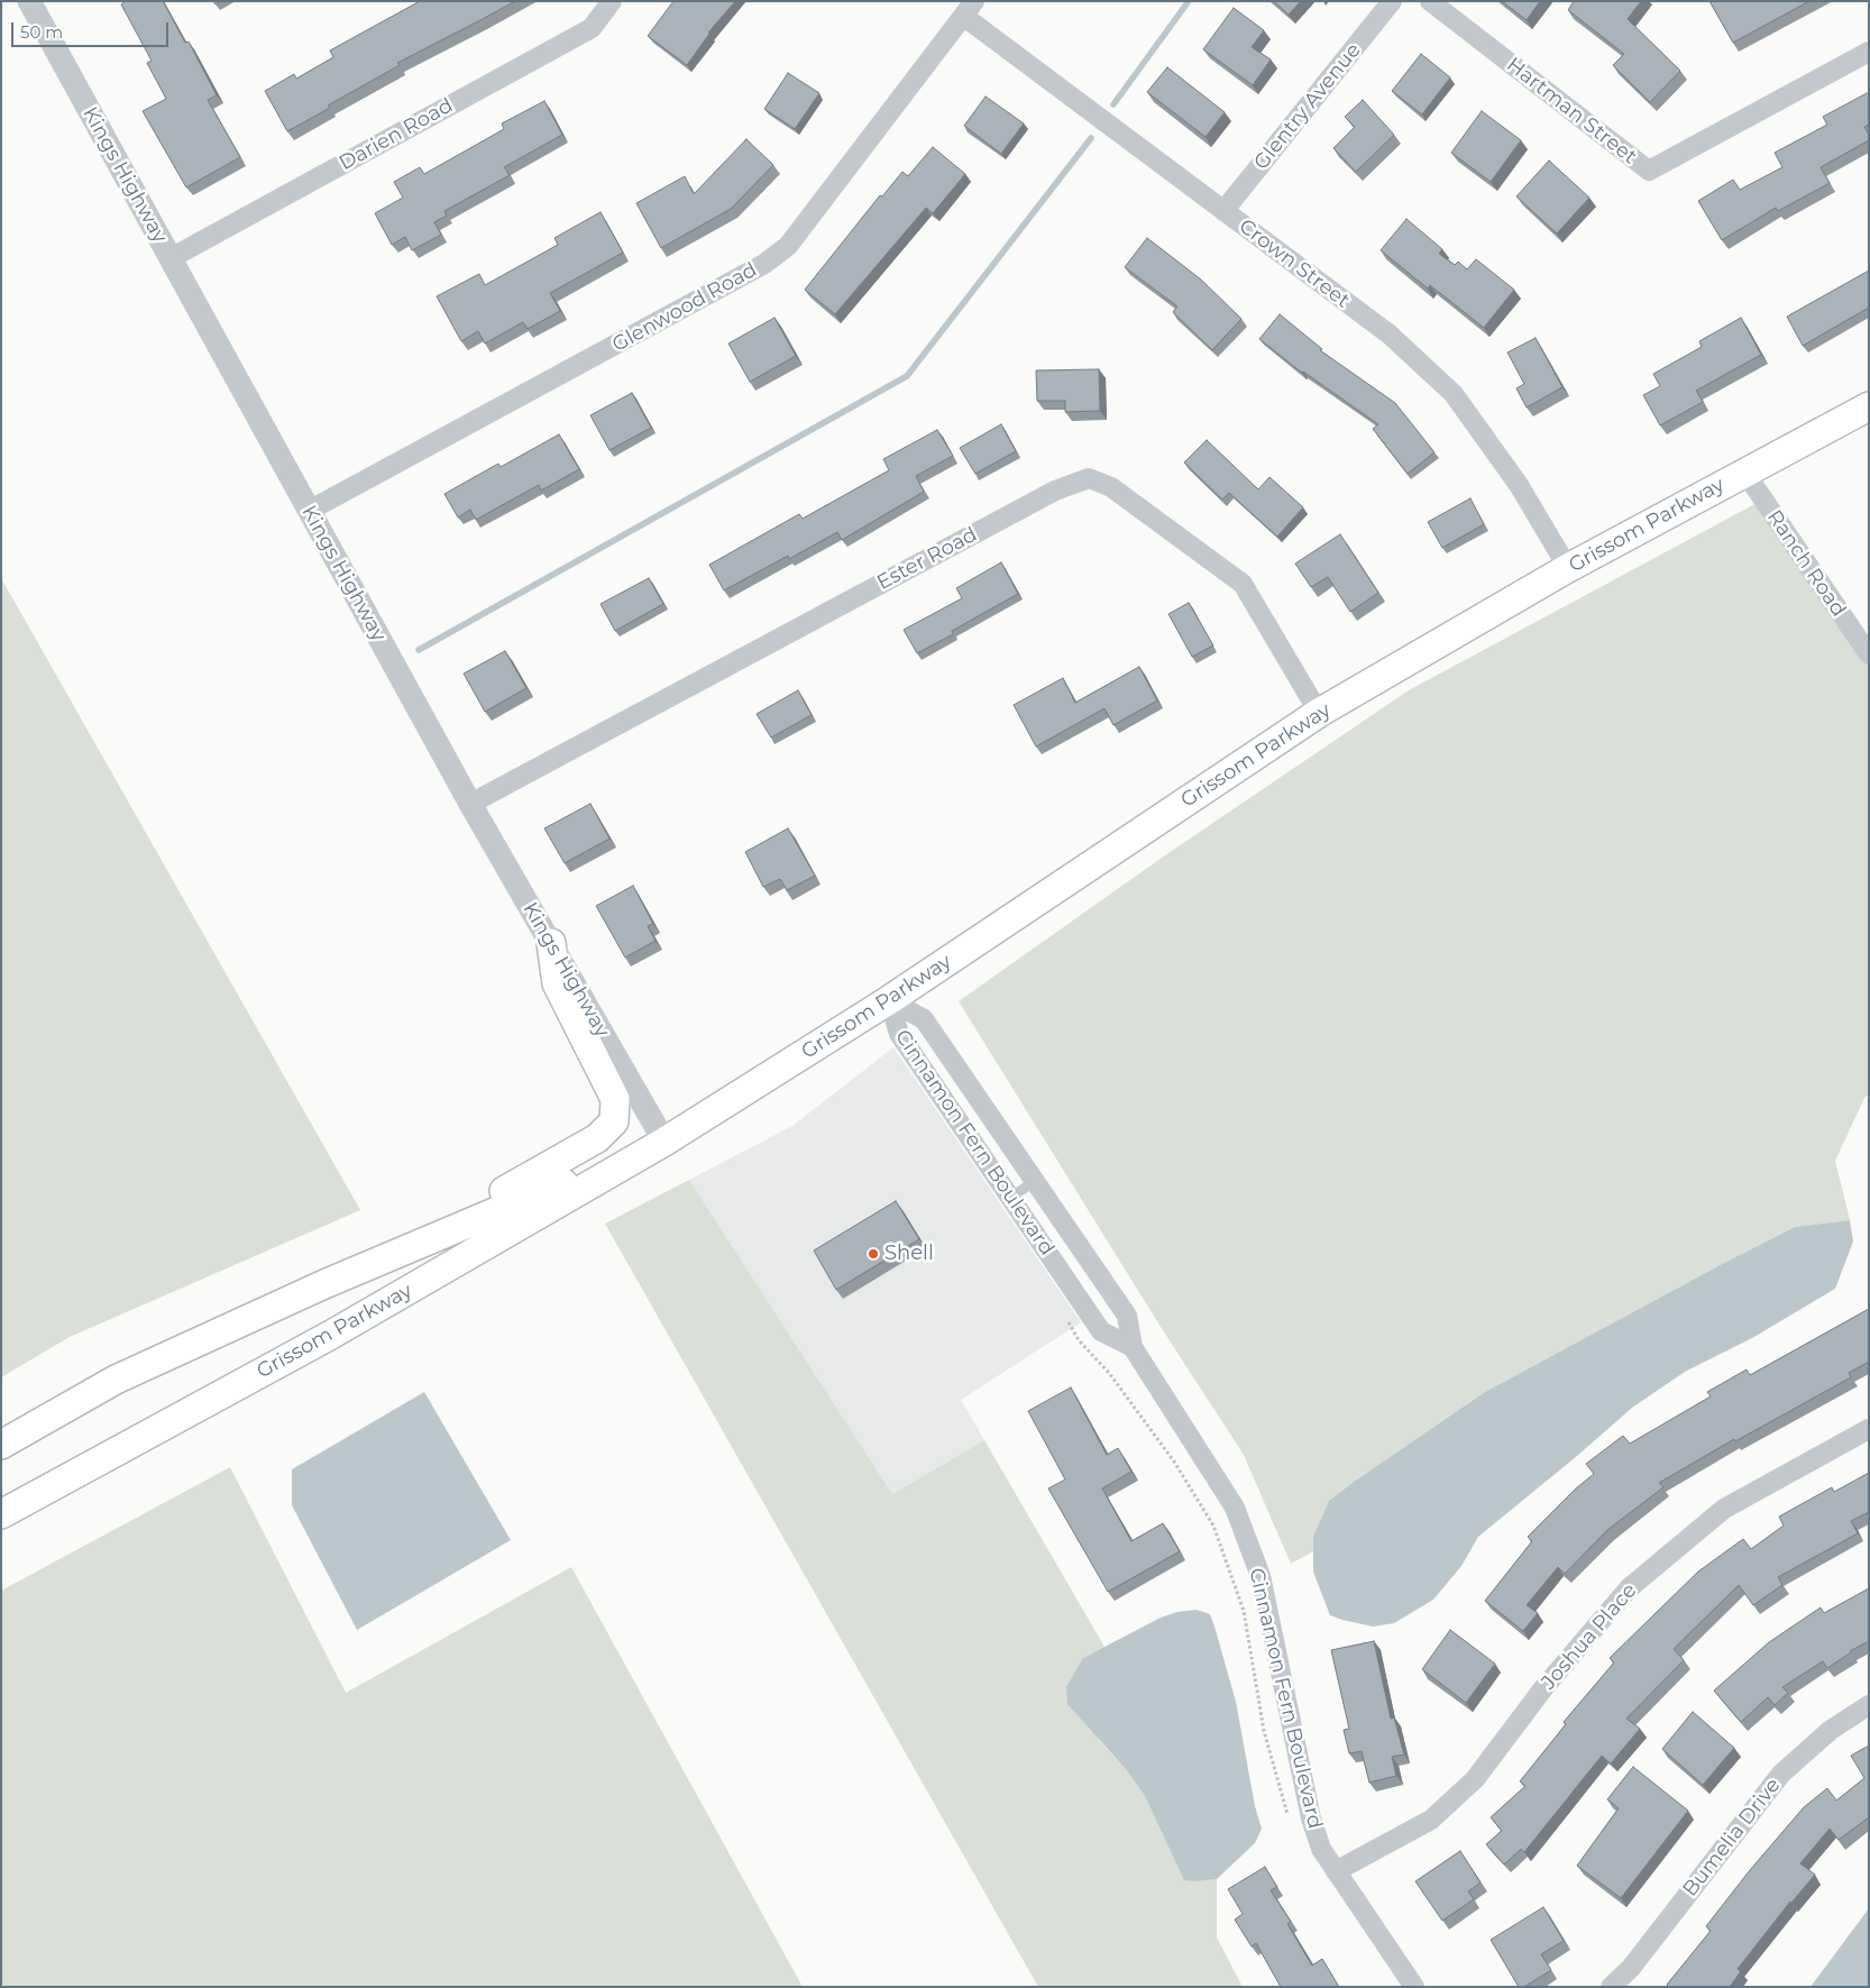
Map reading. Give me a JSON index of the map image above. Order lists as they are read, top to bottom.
{
  "streets": {
    "main road": ["Grissom Parkway"],
    "street": [
      "Glentry Avenue",
      "Hartman Street",
      "Darien Road",
      "Kings Highway",
      "Crown Street",
      "Glenwood Road",
      "Ester Road",
      "Ranch Road",
      "Cinnamon Fern Boulevard",
      "Joshua Place",
      "Bumelia Drive"
    ]
  },
  "crossings": [
    ["Glentry Avenue", "Crown Street"],
    ["Darien Road", "Kings Highway"],
    ["Kings Highway", "Glenwood Road"],
    ["Kings Highway", "Grissom Parkway"],
    ["Kings Highway", "Ester Road"],
    ["Crown Street", "Glenwood Road"],
    ["Crown Street", "Grissom Parkway"],
    ["Grissom Parkway", "Ester Road"],
    ["Grissom Parkway", "Ranch Road"],
    ["Grissom Parkway", "Cinnamon Fern Boulevard"],
    ["Cinnamon Fern Boulevard", "Joshua Place"]
  ],
  "places": ["Shell"],
  "scale_bar": "50 m"
}
